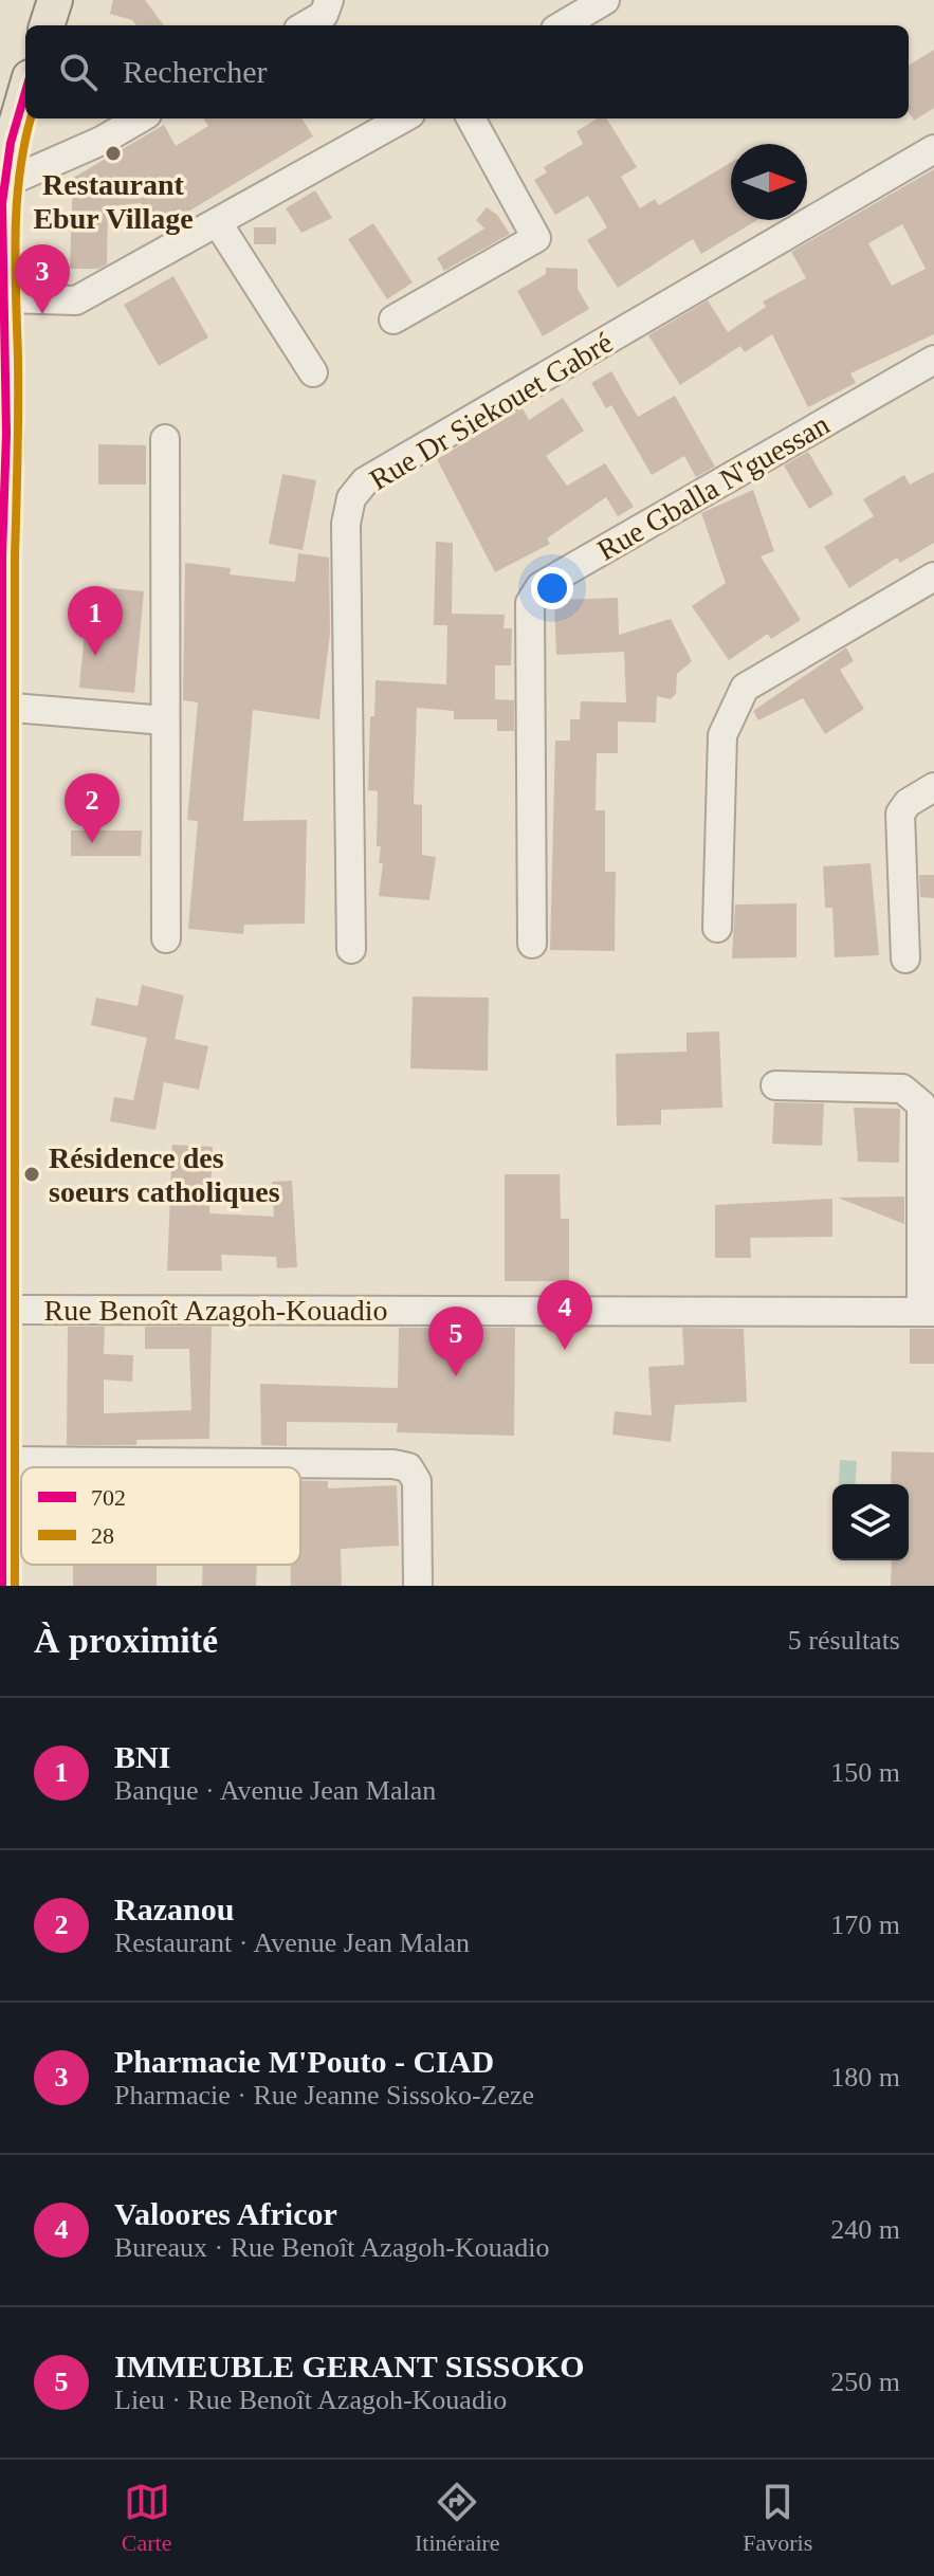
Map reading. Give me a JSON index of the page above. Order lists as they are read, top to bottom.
{
  "streets": {
    "street": ["Rue Dr Siekouet Gabré", "Rue Gballa N'guessan", "Rue Benoît Azagoh-Kouadio"]
  },
  "places": ["Restaurant Ebur Village", "Résidence des soeurs catholiques"],
  "lines": ["transit line 702", "transit line 28"],
  "legend": ["702", "28"],
  "north": "right",
  "page": {
    "search": "Rechercher",
    "pins": [
      "3",
      "1",
      "2",
      "4",
      "5"
    ],
    "heading": ["À proximité", "5 résultats"],
    "list": [
      {
        "mark": "1",
        "name": "BNI",
        "note": "Banque · Avenue Jean Malan",
        "value": "150 m"
      },
      {
        "mark": "2",
        "name": "Razanou",
        "note": "Restaurant · Avenue Jean Malan",
        "value": "170 m"
      },
      {
        "mark": "3",
        "name": "Pharmacie M'Pouto - CIAD",
        "note": "Pharmacie · Rue Jeanne Sissoko-Zeze",
        "value": "180 m"
      },
      {
        "mark": "4",
        "name": "Valoores Africor",
        "note": "Bureaux · Rue Benoît Azagoh-Kouadio",
        "value": "240 m"
      },
      {
        "mark": "5",
        "name": "IMMEUBLE GERANT SISSOKO",
        "note": "Lieu · Rue Benoît Azagoh-Kouadio",
        "value": "250 m"
      }
    ],
    "nav": ["Carte", "Itinéraire", "Favoris"]
  }
}
